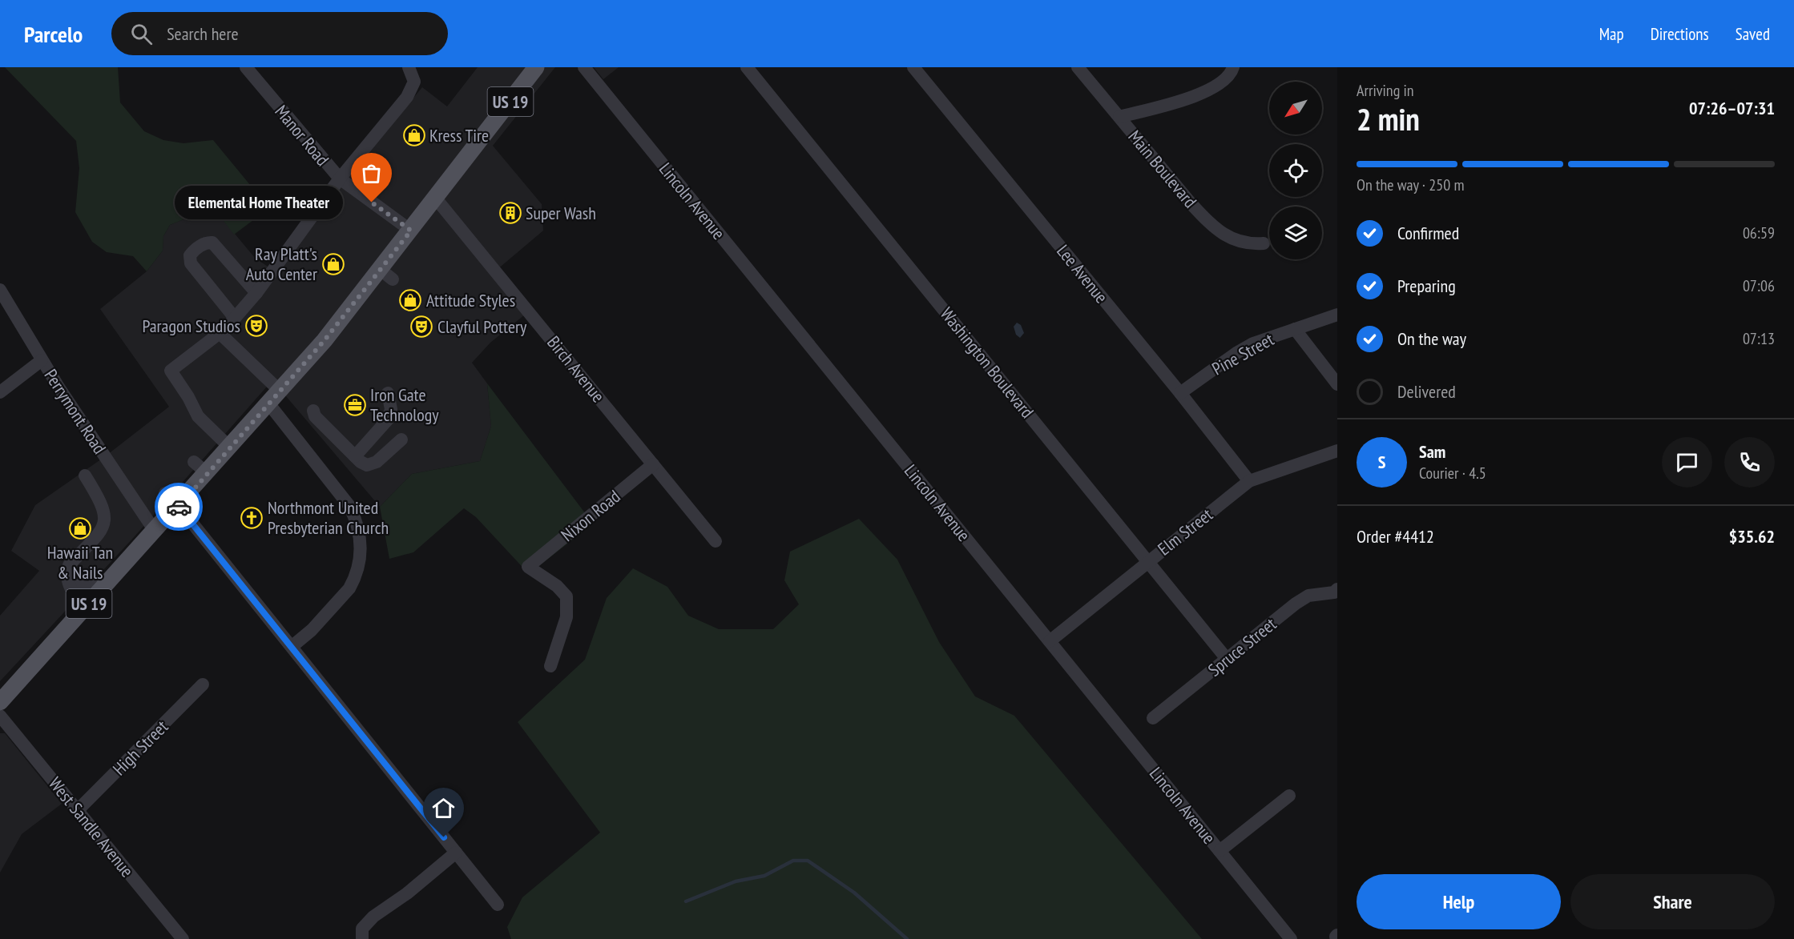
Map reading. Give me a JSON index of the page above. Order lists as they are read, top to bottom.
{
  "streets": {
    "main road": ["US 19"],
    "street": [
      "Manor Road",
      "Main Boulevard",
      "Lincoln Avenue",
      "Lee Avenue",
      "Pine Street",
      "Washington Boulevard",
      "Birch Avenue",
      "Perrymont Road",
      "Nixon Road",
      "Elm Street",
      "Spruce Street",
      "High Street",
      "West Sandle Avenue"
    ]
  },
  "crossings": [
    ["US 19", "Manor Road"],
    ["US 19", "Birch Avenue"],
    ["US 19", "Perrymont Road"],
    ["Lincoln Avenue", "Elm Street"],
    ["Lee Avenue", "Pine Street"],
    ["Lee Avenue", "Elm Street"],
    ["Washington Boulevard", "Elm Street"],
    ["Washington Boulevard", "Spruce Street"],
    ["Birch Avenue", "Nixon Road"],
    ["High Street", "West Sandle Avenue"]
  ],
  "places": {
    "shop": [
      "Kress Tire",
      "Ray Platt's Auto Center",
      "Attitude Styles",
      "Hawaii Tan & Nails"
    ],
    "other": ["Elemental Home Theater"],
    "building": ["Super Wash"],
    "theatre": ["Paragon Studios", "Clayful Pottery"],
    "office": ["Iron Gate Technology"],
    "church": ["Northmont United Presbyterian Church"]
  },
  "north": "bottom left",
  "page": {
    "header": "Parcelo",
    "search": "Search here",
    "nav": ["Map", "Directions", "Saved"],
    "heading": ["2 min", "Arriving in", "07:26–07:31"],
    "panel": [
      "Sam",
      "Courier · 4.5",
      "Order #4412",
      "$35.62"
    ],
    "bar": "On the way · 250 m",
    "bubble": "Elemental Home Theater",
    "list": [
      ["Confirmed", "06:59"],
      ["Preparing", "07:06"],
      ["On the way", "07:13"],
      "Delivered"
    ],
    "round": "S",
    "buttons": ["Help", "Share"]
  }
}
